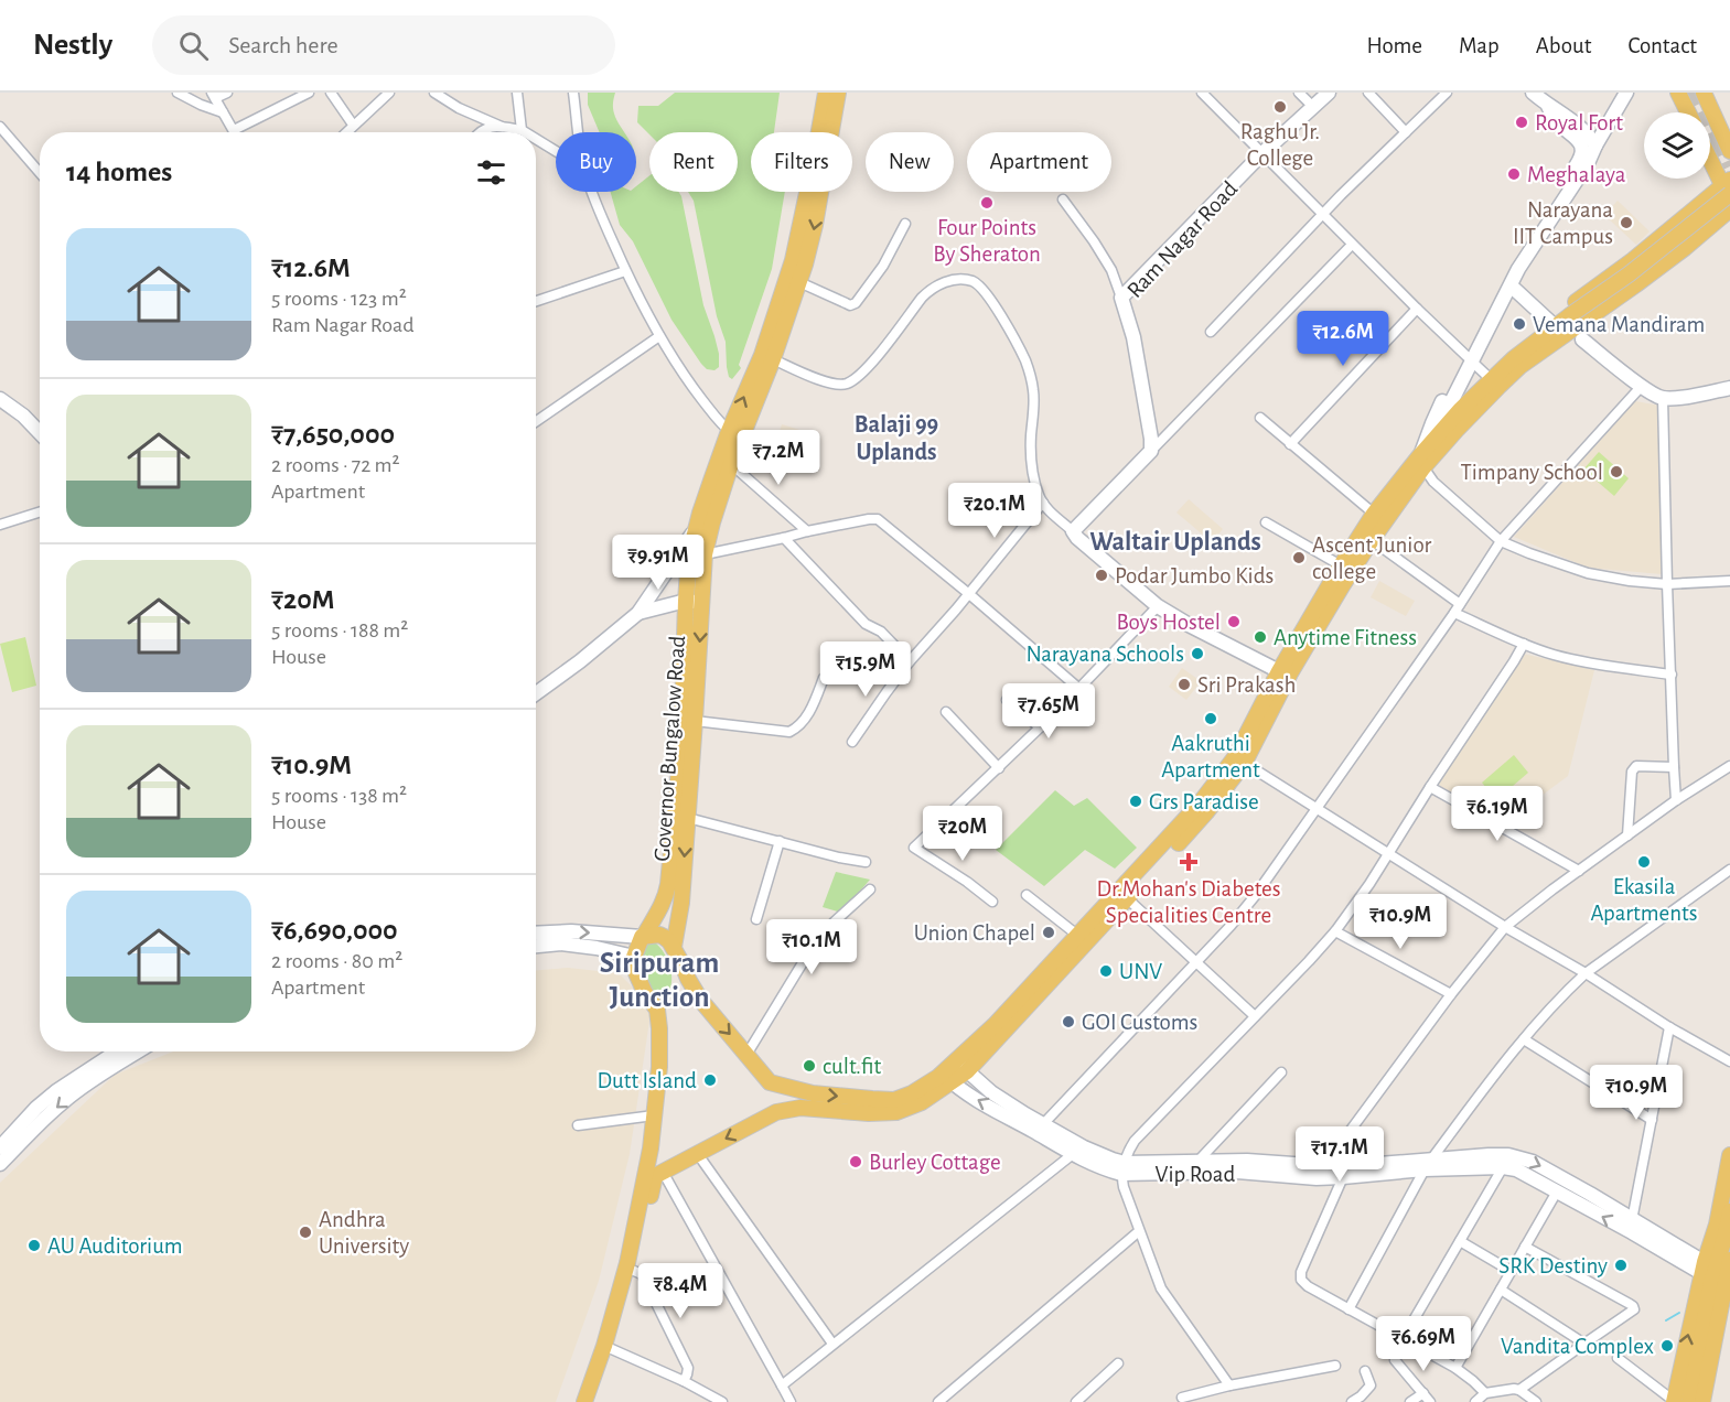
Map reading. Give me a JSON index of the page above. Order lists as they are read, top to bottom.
{
  "streets": {
    "main road": ["Governor Bungalow Road"],
    "street": ["Ram Nagar Road", "Vip Road"]
  },
  "districts": ["Balaji 99 Uplands", "Waltair Uplands", "Siripuram Junction"],
  "places": {
    "other": [
      "Raghu Jr. College",
      "Royal Fort",
      "Meghalaya",
      "Four Points By Sheraton",
      "Narayana IIT Campus",
      "Vemana Mandiram",
      "Timpany School",
      "Ascent Junior college",
      "Podar Jumbo Kids",
      "Boys Hostel",
      "Anytime Fitness",
      "Narayana Schools",
      "Sri Prakash",
      "Aakruthi Apartment",
      "Grs Paradise",
      "Ekasila Apartments",
      "Union Chapel",
      "UNV",
      "GOI Customs",
      "cult.fit",
      "Dutt Island",
      "Burley Cottage",
      "Andhra University",
      "AU Auditorium",
      "SRK Destiny",
      "Vandita Complex"
    ],
    "health": ["Dr.Mohan's Diabetes Specialities Centre"]
  },
  "page": {
    "header": "Nestly",
    "search": "Search here",
    "nav": [
      "Home",
      "Map",
      "About",
      "Contact"
    ],
    "chip": [
      "Buy",
      "Rent",
      "Filters",
      "New",
      "Apartment"
    ],
    "heading": "14 homes",
    "list": [
      {
        "name": "₹12.6M",
        "note": "5 rooms · 123 m² · Ram Nagar Road"
      },
      {
        "name": "₹7,650,000",
        "note": "2 rooms · 72 m² · Apartment"
      },
      {
        "name": "₹20M",
        "note": "5 rooms · 188 m² · House"
      },
      {
        "name": "₹10.9M",
        "note": "5 rooms · 138 m² · House"
      },
      {
        "name": "₹6,690,000",
        "note": "2 rooms · 80 m² · Apartment"
      }
    ],
    "price": [
      "₹12.6M",
      "₹7.2M",
      "₹20.1M",
      "₹9.91M",
      "₹15.9M",
      "₹7.65M",
      "₹6.19M",
      "₹20M",
      "₹10.9M",
      "₹10.1M",
      "₹10.9M",
      "₹17.1M",
      "₹8.4M",
      "₹6.69M"
    ]
  }
}
